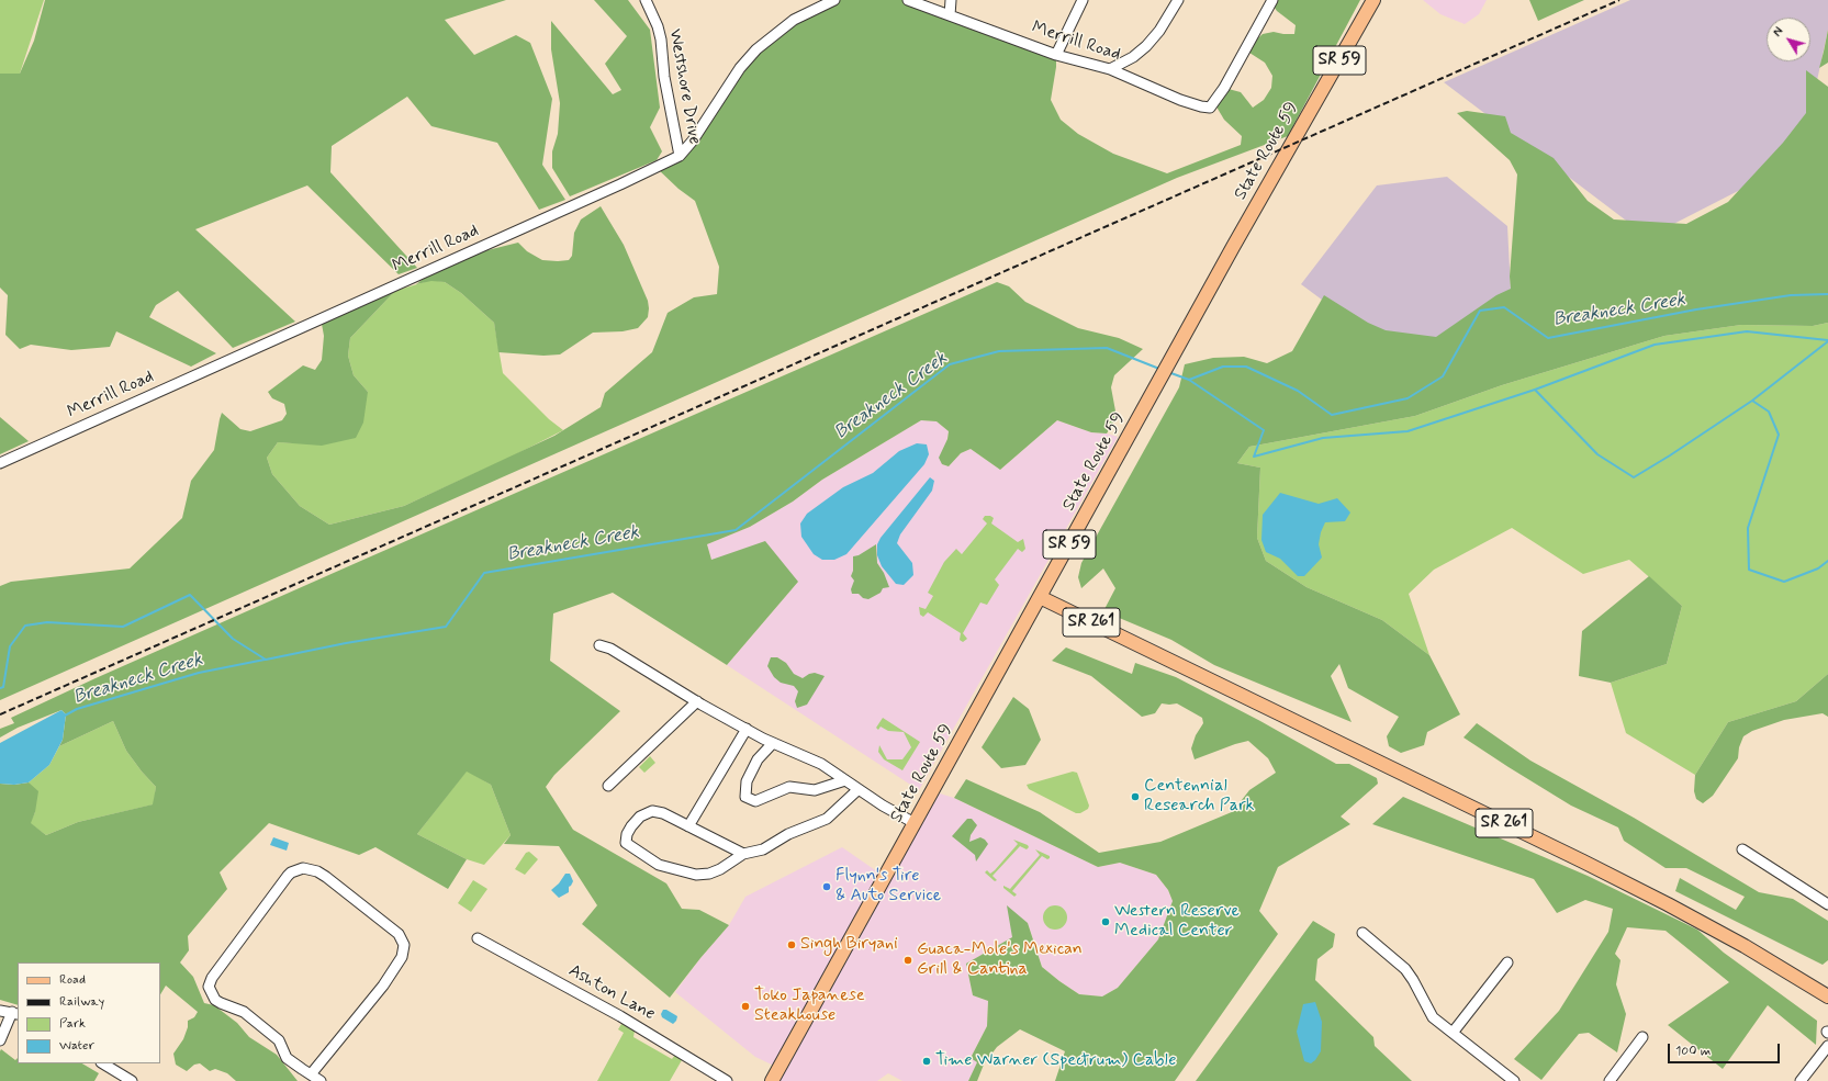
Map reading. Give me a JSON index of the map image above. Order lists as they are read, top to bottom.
{
  "streets": {
    "main road": ["SR 59", "State Route 59", "SR 261"],
    "street": ["Merrill Road", "Westshore Drive", "Ashton Lane"]
  },
  "crossings": [
    ["Merrill Road", "Westshore Drive"],
    ["State Route 59", "SR 261"]
  ],
  "water": ["Breakneck Creek"],
  "places": [
    "Centennial Research Park",
    "Flynn's Tire & Auto Service",
    "Western Reserve Medical Center",
    "Singh Biryani",
    "Guaca-Mole's Mexican Grill & Cantina",
    "Toko Japanese Steakhouse",
    "Time Warner (Spectrum) Cable"
  ],
  "legend": [
    "Road",
    "Railway",
    "Park",
    "Water"
  ],
  "scale_bar": "100 m",
  "north": "top left"
}
